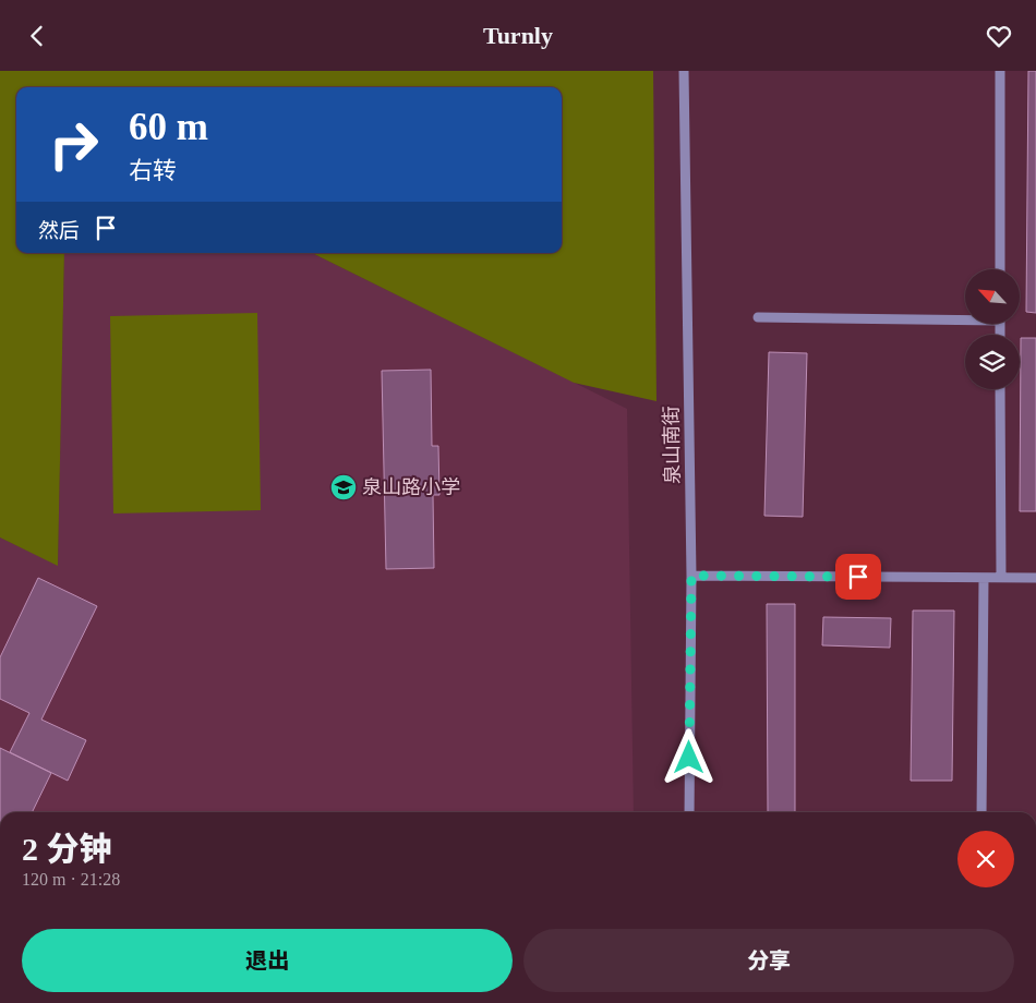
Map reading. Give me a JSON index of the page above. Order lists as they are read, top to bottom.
{
  "streets": {
    "street": ["泉山南街"]
  },
  "places": {
    "school or university": ["泉山路小学"]
  },
  "north": "top left",
  "page": {
    "header": "Turnly",
    "turn": ["60 m", "右转"],
    "then": "然后",
    "heading": ["2 分钟", "120 m · 21:28"],
    "buttons": ["退出", "分享"]
  }
}
